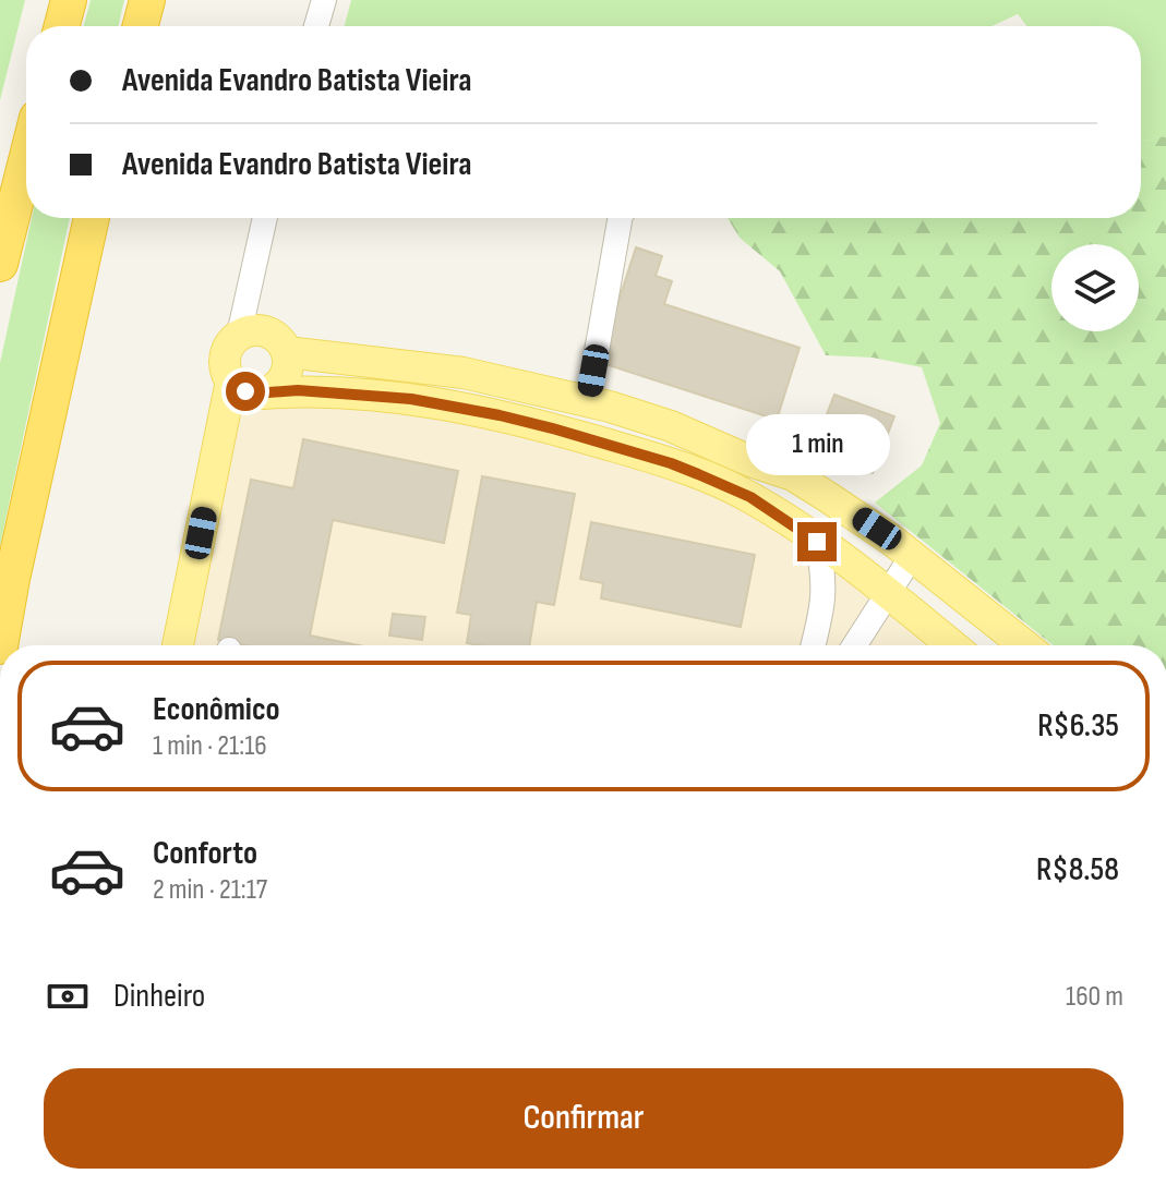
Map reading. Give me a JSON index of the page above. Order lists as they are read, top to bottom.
{
  "page": {
    "banner": ["Avenida Evandro Batista Vieira", "Avenida Evandro Batista Vieira"],
    "bubble": "1 min",
    "list": [
      {
        "name": "Econômico",
        "note": "1 min · 21:16",
        "value": "R$6.35"
      },
      {
        "name": "Conforto",
        "note": "2 min · 21:17",
        "value": "R$8.58"
      }
    ],
    "pay": ["Dinheiro", "160 m"],
    "buttons": "Confirmar"
  }
}
